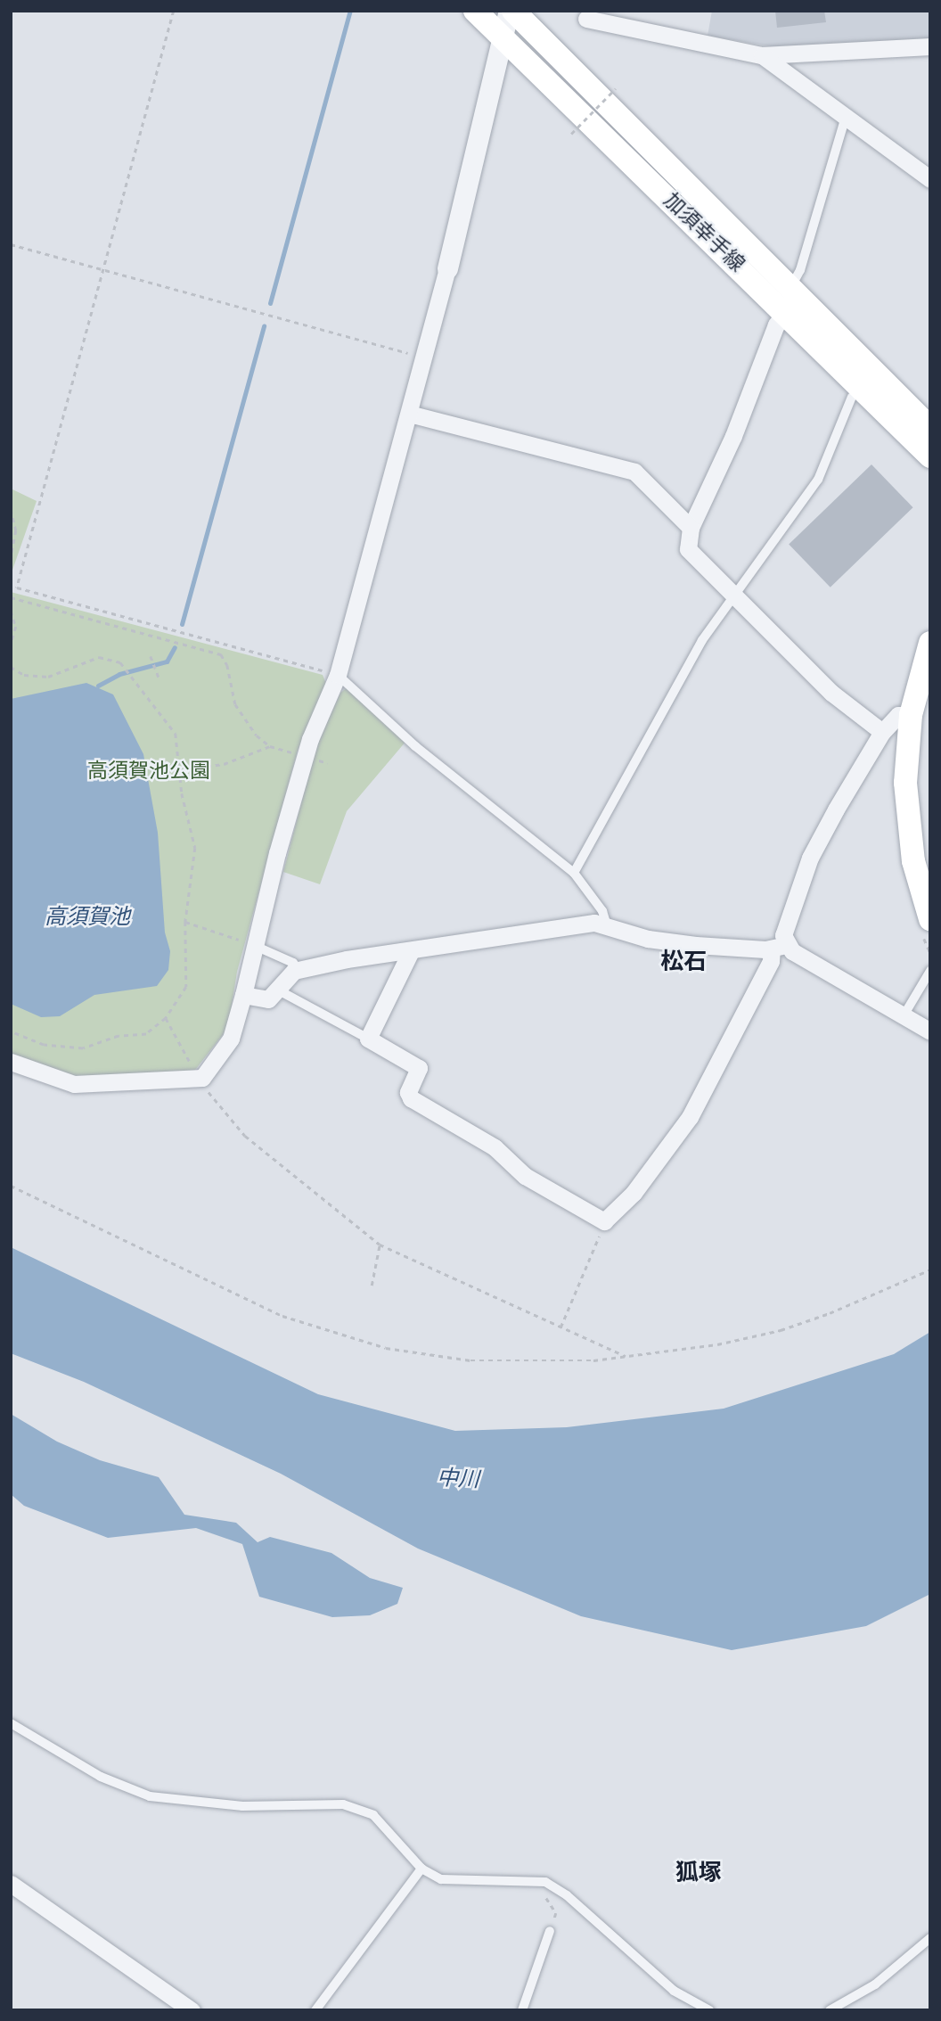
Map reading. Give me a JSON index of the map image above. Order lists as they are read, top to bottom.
{
  "streets": {
    "main road": ["加須幸手線"]
  },
  "districts": ["松石", "狐塚"],
  "water": ["高須賀池", "中川"],
  "parks": ["高須賀池公園"]
}
